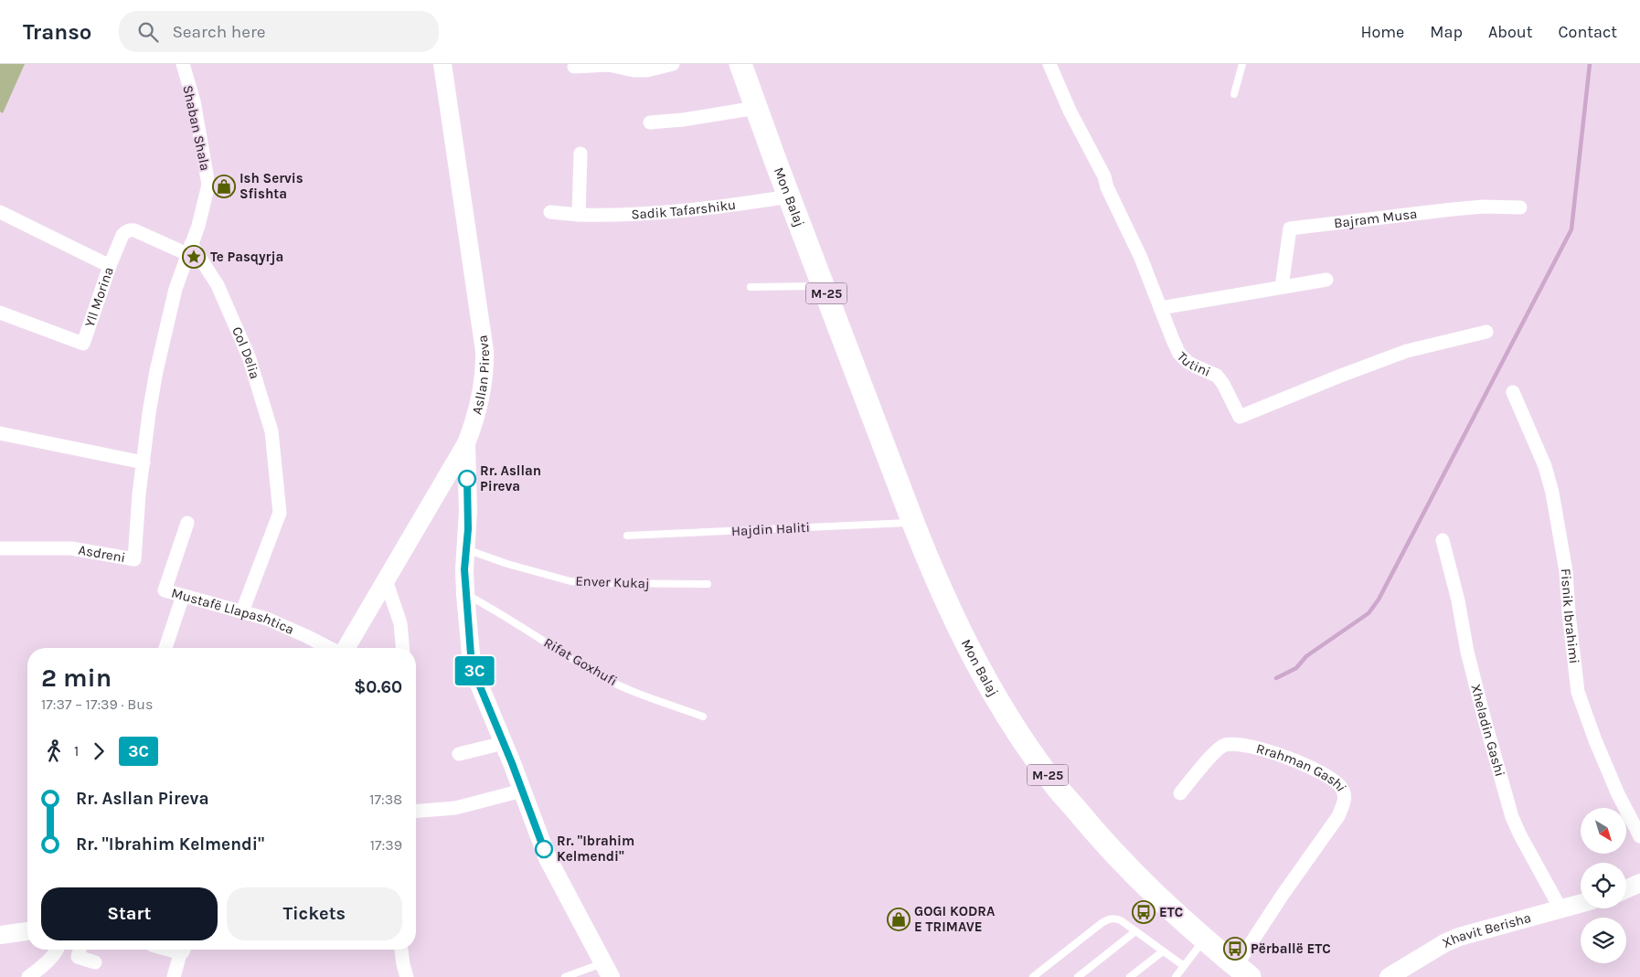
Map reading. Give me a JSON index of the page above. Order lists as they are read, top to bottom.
{
  "streets": {
    "main road": ["Mon Balaj", "M-25"],
    "street": [
      "Shaban Shala",
      "Sadik Tafarshiku",
      "Bajram Musa",
      "Yll Morina",
      "Col Delia",
      "Tutini",
      "Asllan Pireva",
      "Asdreni",
      "Mustafë Llapashtica",
      "Fisnik Ibrahimi",
      "Xheladin Gashi",
      "Rrahman Gashi",
      "Xhavit Berisha"
    ],
    "lane": ["Hajdin Haliti", "Enver Kukaj", "Rifat Goxhufi"]
  },
  "crossings": [
    ["Shaban Shala", "Yll Morina"],
    ["Shaban Shala", "Col Delia"],
    ["Shaban Shala", "Asdreni"],
    ["Mon Balaj", "Sadik Tafarshiku"],
    ["Mon Balaj", "Hajdin Haliti"],
    ["Mon Balaj", "Rrahman Gashi"],
    ["Yll Morina", "Col Delia"],
    ["Yll Morina", "Asdreni"],
    ["Col Delia", "Asdreni"],
    ["Col Delia", "Mustafë Llapashtica"],
    ["Xheladin Gashi", "Xhavit Berisha"]
  ],
  "places": {
    "shop": ["Ish Servis Sfishta", "GOGI KODRA E TRIMAVE"],
    "place": ["Te Pasqyrja"],
    "other": ["Rr. Asllan Pireva", "Rr. \"Ibrahim Kelmendi\""],
    "bus stop": ["ETC", "Përballë ETC"]
  },
  "lines": ["bus line 3C"],
  "north": "bottom right",
  "page": {
    "header": "Transo",
    "search": "Search here",
    "nav": [
      "Home",
      "Map",
      "About",
      "Contact"
    ],
    "on_map": "3C",
    "heading": ["2 min", "17:37 – 17:39 · Bus", "$0.60"],
    "legs": ["1", "3C"],
    "list": [
      {
        "name": "Rr. Asllan Pireva",
        "value": "17:38"
      },
      {
        "name": "Rr. \"Ibrahim Kelmendi\"",
        "value": "17:39"
      }
    ],
    "buttons": ["Start", "Tickets"]
  }
}
